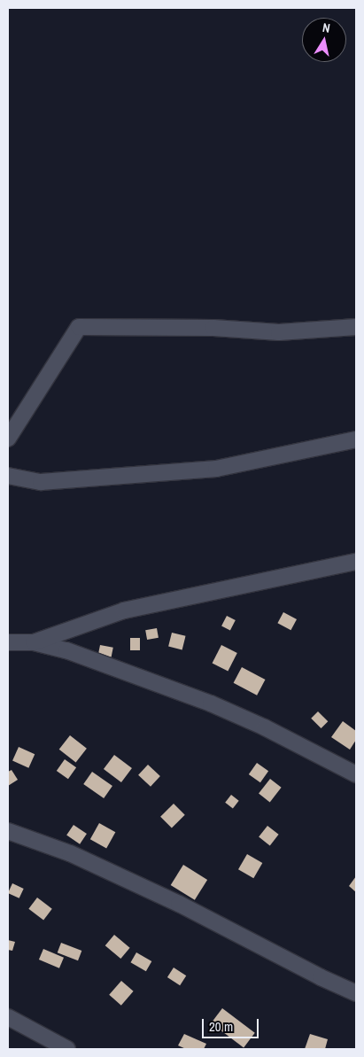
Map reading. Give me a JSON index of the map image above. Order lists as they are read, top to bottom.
{
  "scale_bar": "20 m",
  "north": "top"
}
